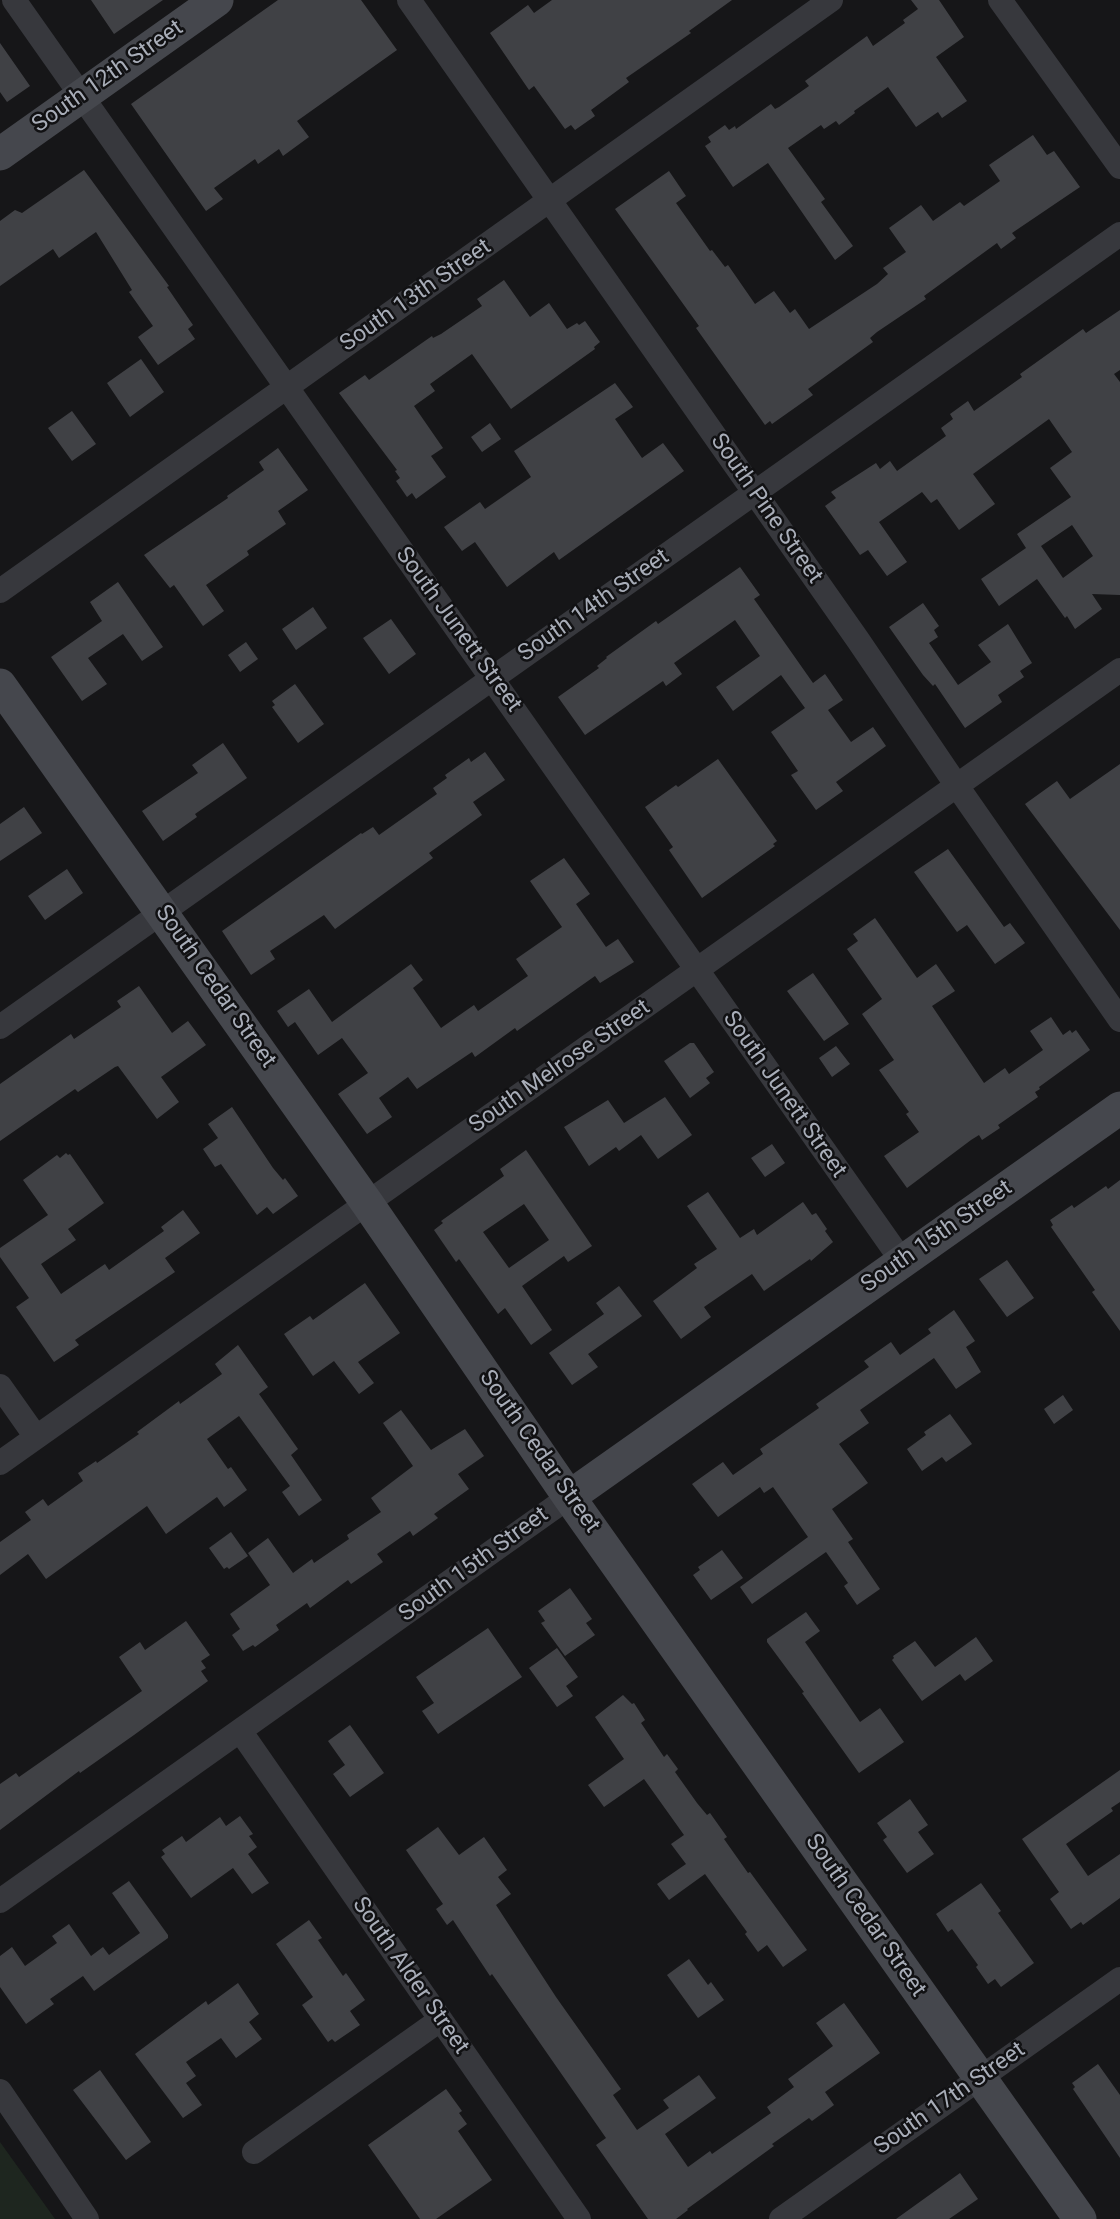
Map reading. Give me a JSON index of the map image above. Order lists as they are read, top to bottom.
{
  "streets": {
    "main road": ["South 12th Street", "South Cedar Street", "South 15th Street"],
    "street": [
      "South 13th Street",
      "South Pine Street",
      "South 14th Street",
      "South Junett Street",
      "South Melrose Street",
      "South Alder Street",
      "South 17th Street"
    ]
  },
  "crossings": [
    ["South 12th Street", "South Junett Street"],
    ["South 13th Street", "South Pine Street"],
    ["South 13th Street", "South Junett Street"],
    ["South Pine Street", "South 14th Street"],
    ["South Pine Street", "South Melrose Street"],
    ["South 14th Street", "South Junett Street"],
    ["South 14th Street", "South Cedar Street"],
    ["South Junett Street", "South Melrose Street"],
    ["South Junett Street", "South 15th Street"],
    ["South Cedar Street", "South Melrose Street"],
    ["South Cedar Street", "South 15th Street"],
    ["South Cedar Street", "South 17th Street"],
    ["South 15th Street", "South Alder Street"]
  ]
}
